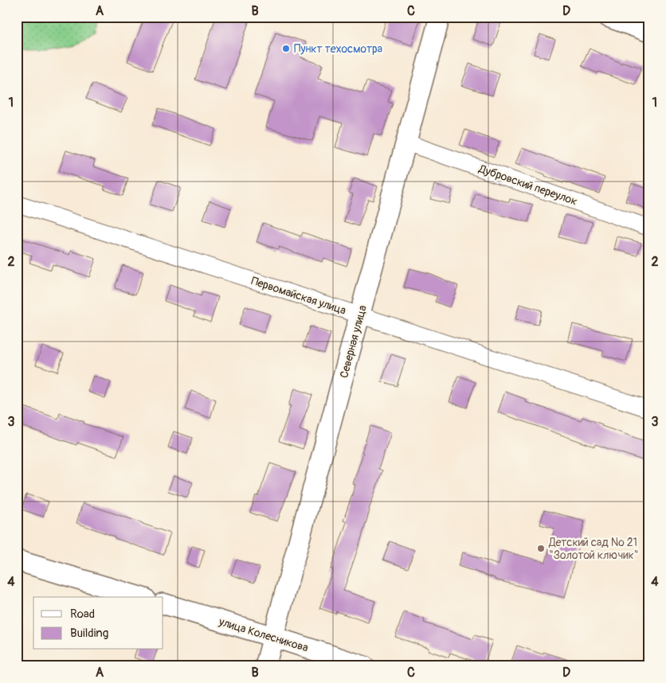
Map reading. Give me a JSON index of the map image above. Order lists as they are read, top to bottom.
{
  "streets": {
    "street": [
      "Дубровский переулок",
      "Первомайская улица",
      "Северная улица",
      "улица Колесникова"
    ]
  },
  "crossings": [
    ["Дубровский переулок", "Северная улица"],
    ["Первомайская улица", "Северная улица"],
    ["Северная улица", "улица Колесникова"]
  ],
  "places": ["Пункт техосмотра", "Детский сад № 21 \"Золотой ключик\""],
  "legend": ["Road", "Building"],
  "grid": {
    "columns": [
      "A",
      "B",
      "C",
      "D"
    ],
    "rows": [
      "1",
      "2",
      "3",
      "4"
    ]
  }
}
